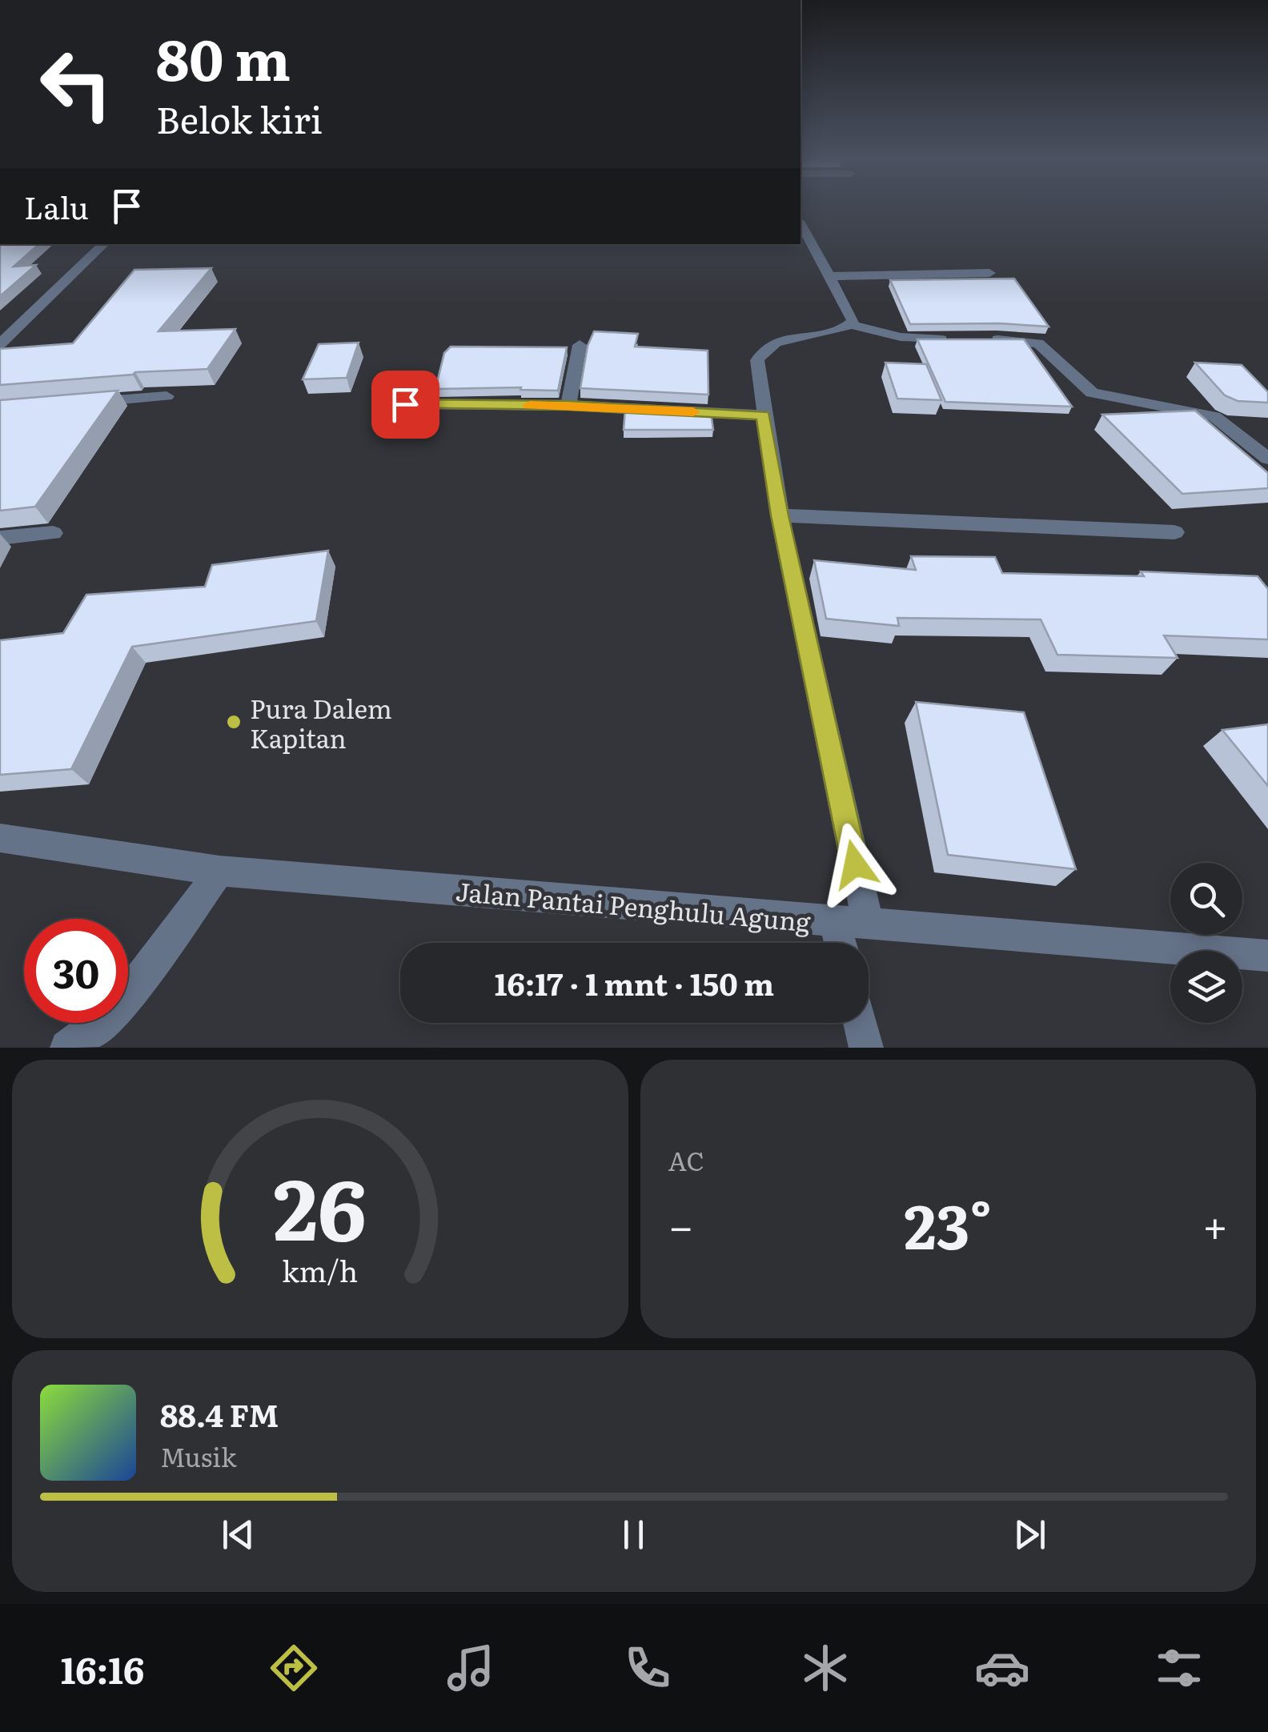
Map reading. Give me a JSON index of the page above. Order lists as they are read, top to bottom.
{
  "streets": {
    "street": ["Jalan Pantai Penghulu Agung"]
  },
  "places": ["Pura Dalem Kapitan"],
  "page": {
    "turn": ["80 m", "Belok kiri"],
    "then": "Lalu",
    "limit": "30",
    "trip": "16:17 · 1 mnt · 150 m",
    "tile": "AC",
    "heat": ["−", "23°", "+"],
    "song": ["88.4 FM", "Musik"],
    "tabs": "16:16",
    "gauge": ["26", "km/h"]
  }
}
